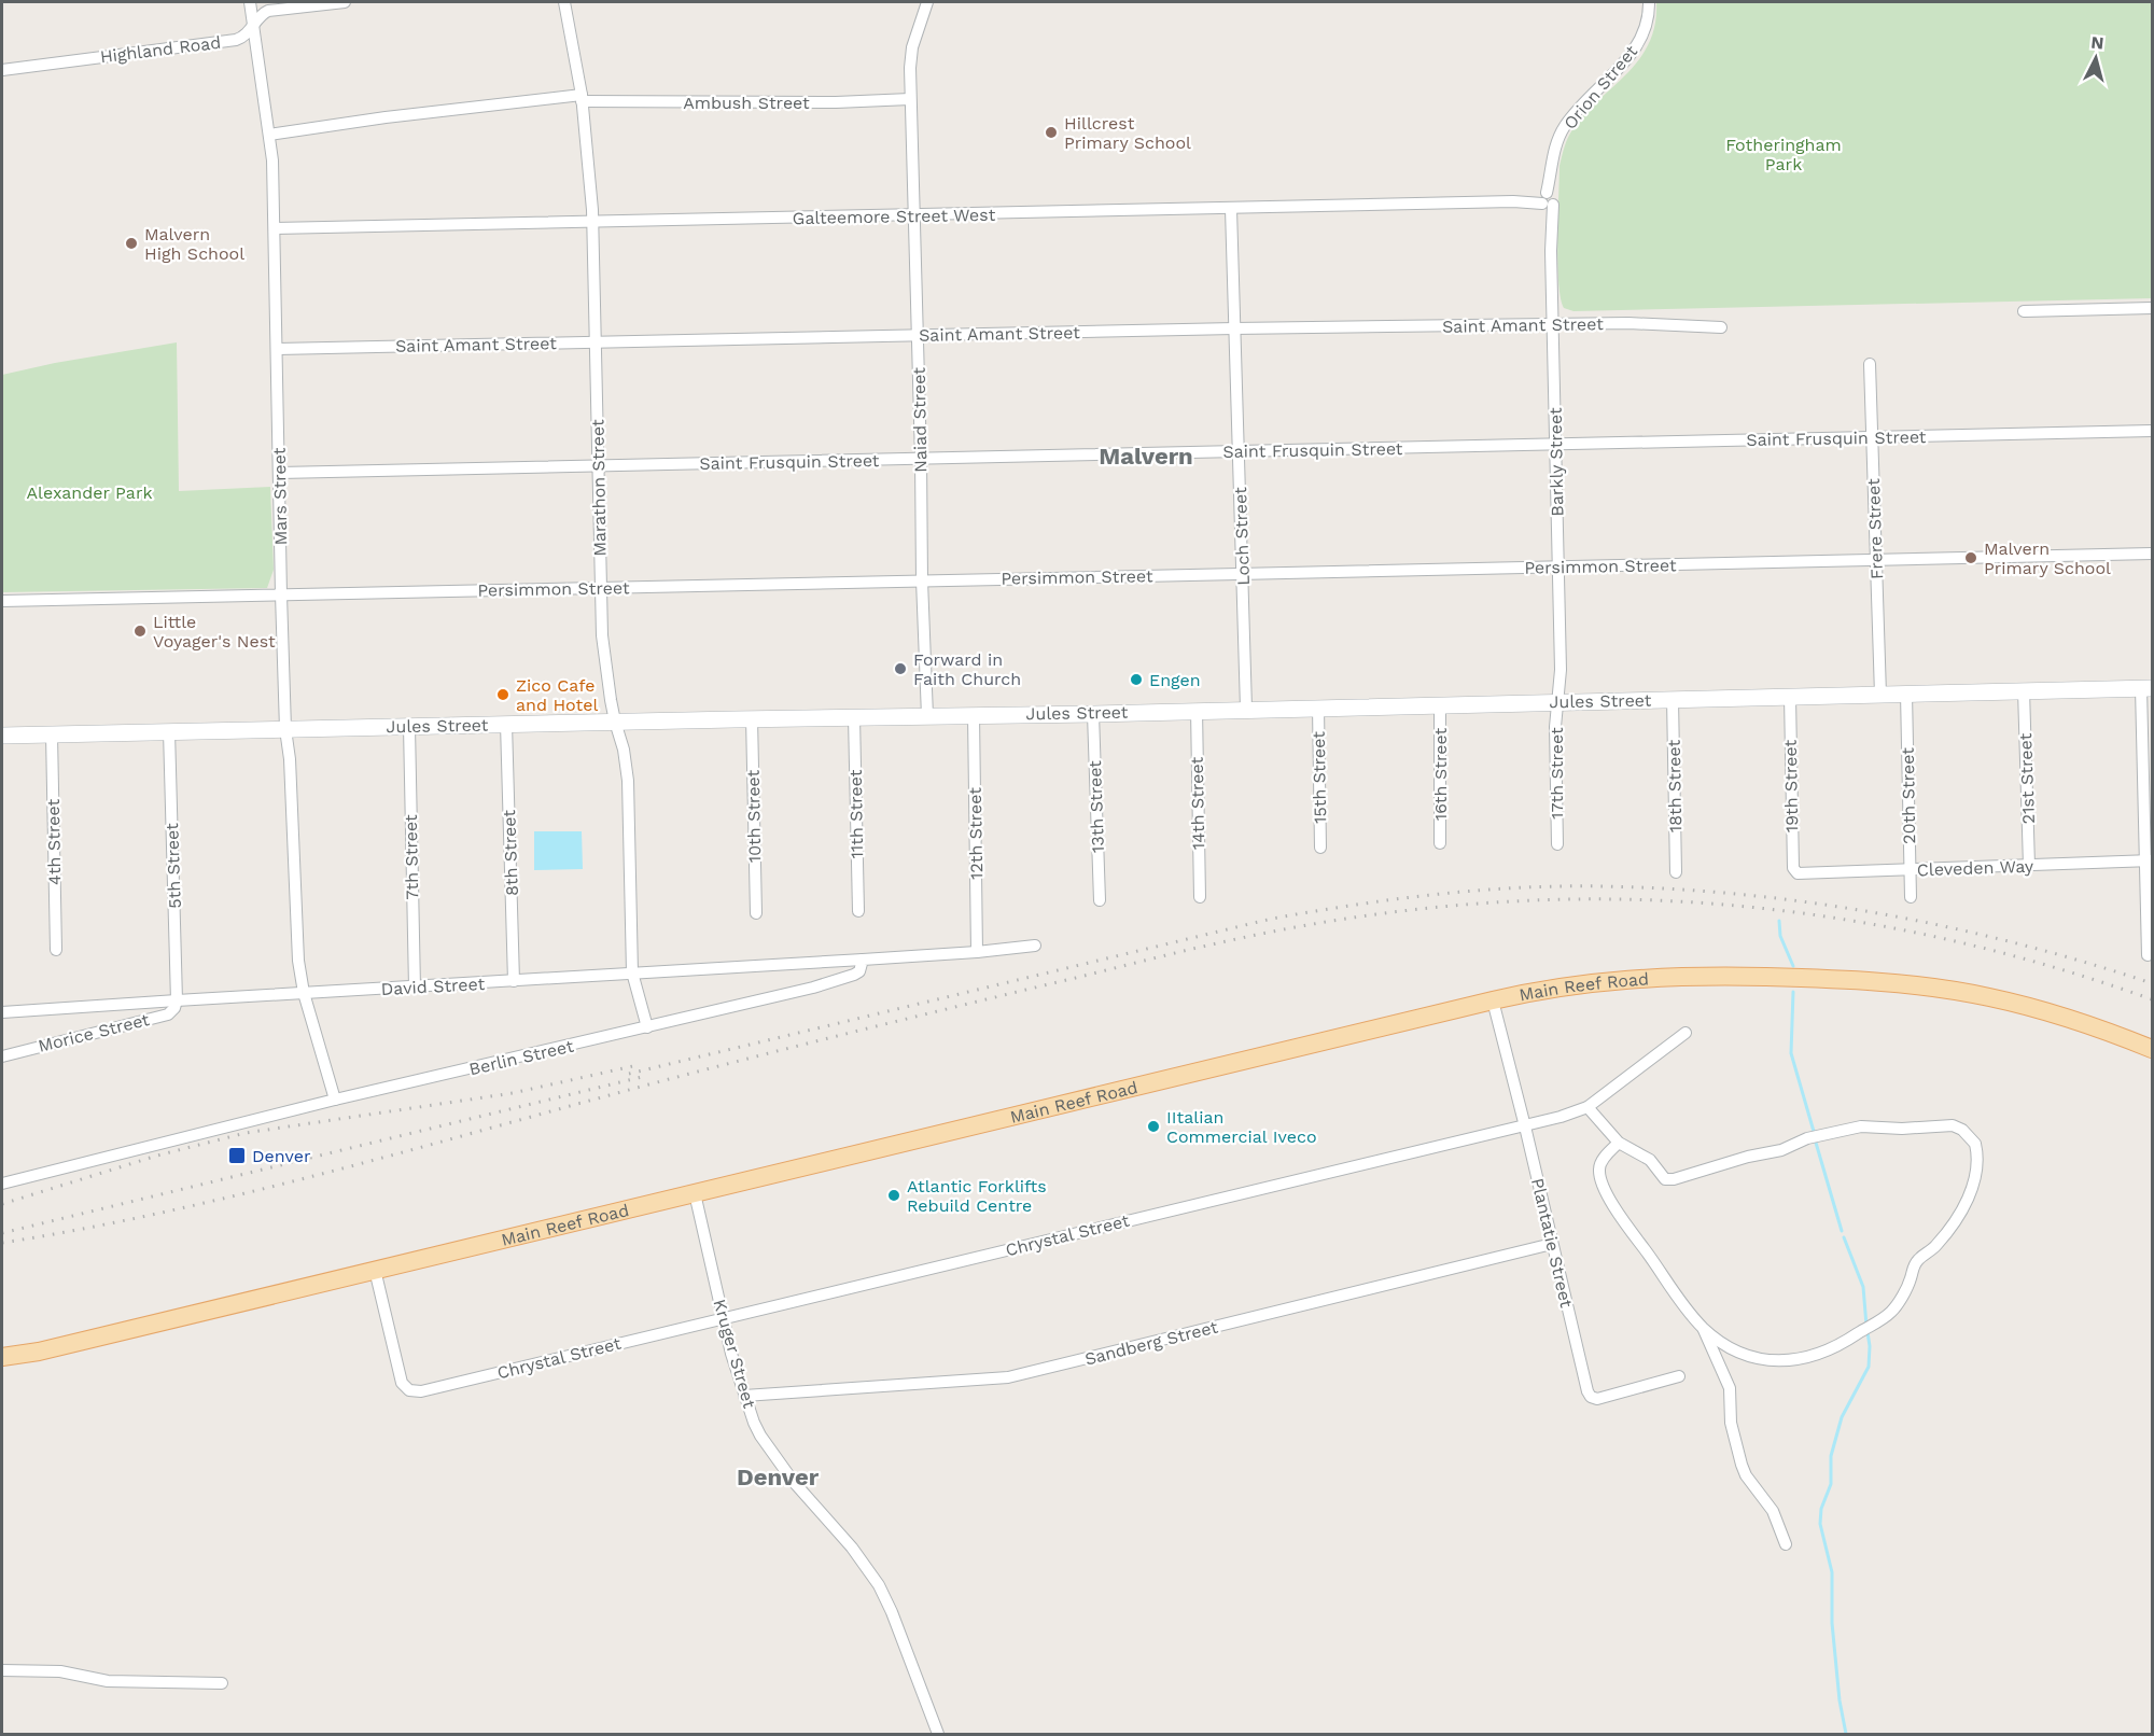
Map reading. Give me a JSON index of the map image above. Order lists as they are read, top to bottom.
{
  "streets": {
    "main road": ["Jules Street", "Main Reef Road"],
    "street": [
      "Highland Road",
      "Orion Street",
      "Ambush Street",
      "Galteemore Street West",
      "Saint Amant Street",
      "Naiad Street",
      "Saint Frusquin Street",
      "Barkly Street",
      "Marathon Street",
      "Mars Street",
      "Frere Street",
      "Loch Street",
      "Persimmon Street",
      "17th Street",
      "16th Street",
      "15th Street",
      "21st Street",
      "18th Street",
      "19th Street",
      "20th Street",
      "14th Street",
      "13th Street",
      "11th Street",
      "10th Street",
      "12th Street",
      "4th Street",
      "8th Street",
      "7th Street",
      "5th Street",
      "Cleveden Way",
      "David Street",
      "Morice Street",
      "Berlin Street",
      "Chrystal Street",
      "Plantatie Street",
      "Sandberg Street",
      "Kruger Street"
    ]
  },
  "crossings": [
    ["Highland Road", "Mars Street"],
    ["Orion Street", "Galteemore Street West"],
    ["Orion Street", "Barkly Street"],
    ["Ambush Street", "Naiad Street"],
    ["Ambush Street", "Marathon Street"],
    ["Ambush Street", "Mars Street"],
    ["Galteemore Street West", "Naiad Street"],
    ["Galteemore Street West", "Barkly Street"],
    ["Galteemore Street West", "Marathon Street"],
    ["Galteemore Street West", "Mars Street"],
    ["Galteemore Street West", "Loch Street"],
    ["Saint Amant Street", "Naiad Street"],
    ["Saint Amant Street", "Barkly Street"],
    ["Saint Amant Street", "Marathon Street"],
    ["Saint Amant Street", "Mars Street"],
    ["Saint Amant Street", "Loch Street"],
    ["Naiad Street", "Saint Frusquin Street"],
    ["Naiad Street", "Persimmon Street"],
    ["Naiad Street", "Jules Street"],
    ["Saint Frusquin Street", "Barkly Street"],
    ["Saint Frusquin Street", "Marathon Street"],
    ["Saint Frusquin Street", "Mars Street"],
    ["Saint Frusquin Street", "Frere Street"],
    ["Saint Frusquin Street", "Loch Street"],
    ["Barkly Street", "Persimmon Street"],
    ["Barkly Street", "Jules Street"],
    ["Barkly Street", "17th Street"],
    ["Marathon Street", "Persimmon Street"],
    ["Marathon Street", "Jules Street"],
    ["Marathon Street", "David Street"],
    ["Mars Street", "Persimmon Street"],
    ["Mars Street", "Jules Street"],
    ["Mars Street", "David Street"],
    ["Mars Street", "Berlin Street"],
    ["Frere Street", "Persimmon Street"],
    ["Frere Street", "Jules Street"],
    ["Loch Street", "Persimmon Street"],
    ["Loch Street", "Jules Street"],
    ["Jules Street", "17th Street"],
    ["Jules Street", "16th Street"],
    ["Jules Street", "15th Street"],
    ["Jules Street", "21st Street"],
    ["Jules Street", "18th Street"],
    ["Jules Street", "19th Street"],
    ["Jules Street", "20th Street"],
    ["Jules Street", "14th Street"],
    ["Jules Street", "13th Street"],
    ["Jules Street", "11th Street"],
    ["Jules Street", "10th Street"],
    ["Jules Street", "12th Street"],
    ["Jules Street", "4th Street"],
    ["Jules Street", "8th Street"],
    ["Jules Street", "7th Street"],
    ["Jules Street", "5th Street"],
    ["21st Street", "Cleveden Way"],
    ["19th Street", "Cleveden Way"],
    ["20th Street", "Cleveden Way"],
    ["8th Street", "David Street"],
    ["7th Street", "David Street"],
    ["5th Street", "David Street"],
    ["5th Street", "Morice Street"],
    ["David Street", "Morice Street"],
    ["David Street", "Berlin Street"],
    ["Main Reef Road", "Chrystal Street"],
    ["Main Reef Road", "Plantatie Street"],
    ["Main Reef Road", "Kruger Street"],
    ["Chrystal Street", "Plantatie Street"],
    ["Chrystal Street", "Kruger Street"],
    ["Plantatie Street", "Sandberg Street"],
    ["Sandberg Street", "Kruger Street"]
  ],
  "districts": ["Malvern", "Denver"],
  "parks": ["Fotheringham Park", "Alexander Park"],
  "places": {
    "other": [
      "Hillcrest Primary School",
      "Malvern High School",
      "Malvern Primary School",
      "Little Voyager's Nest",
      "Forward in Faith Church",
      "Engen",
      "Zico Cafe and Hotel",
      "IItalian Commercial Iveco",
      "Atlantic Forklifts Rebuild Centre"
    ],
    "transit": ["Denver"]
  },
  "north": "top"
}
